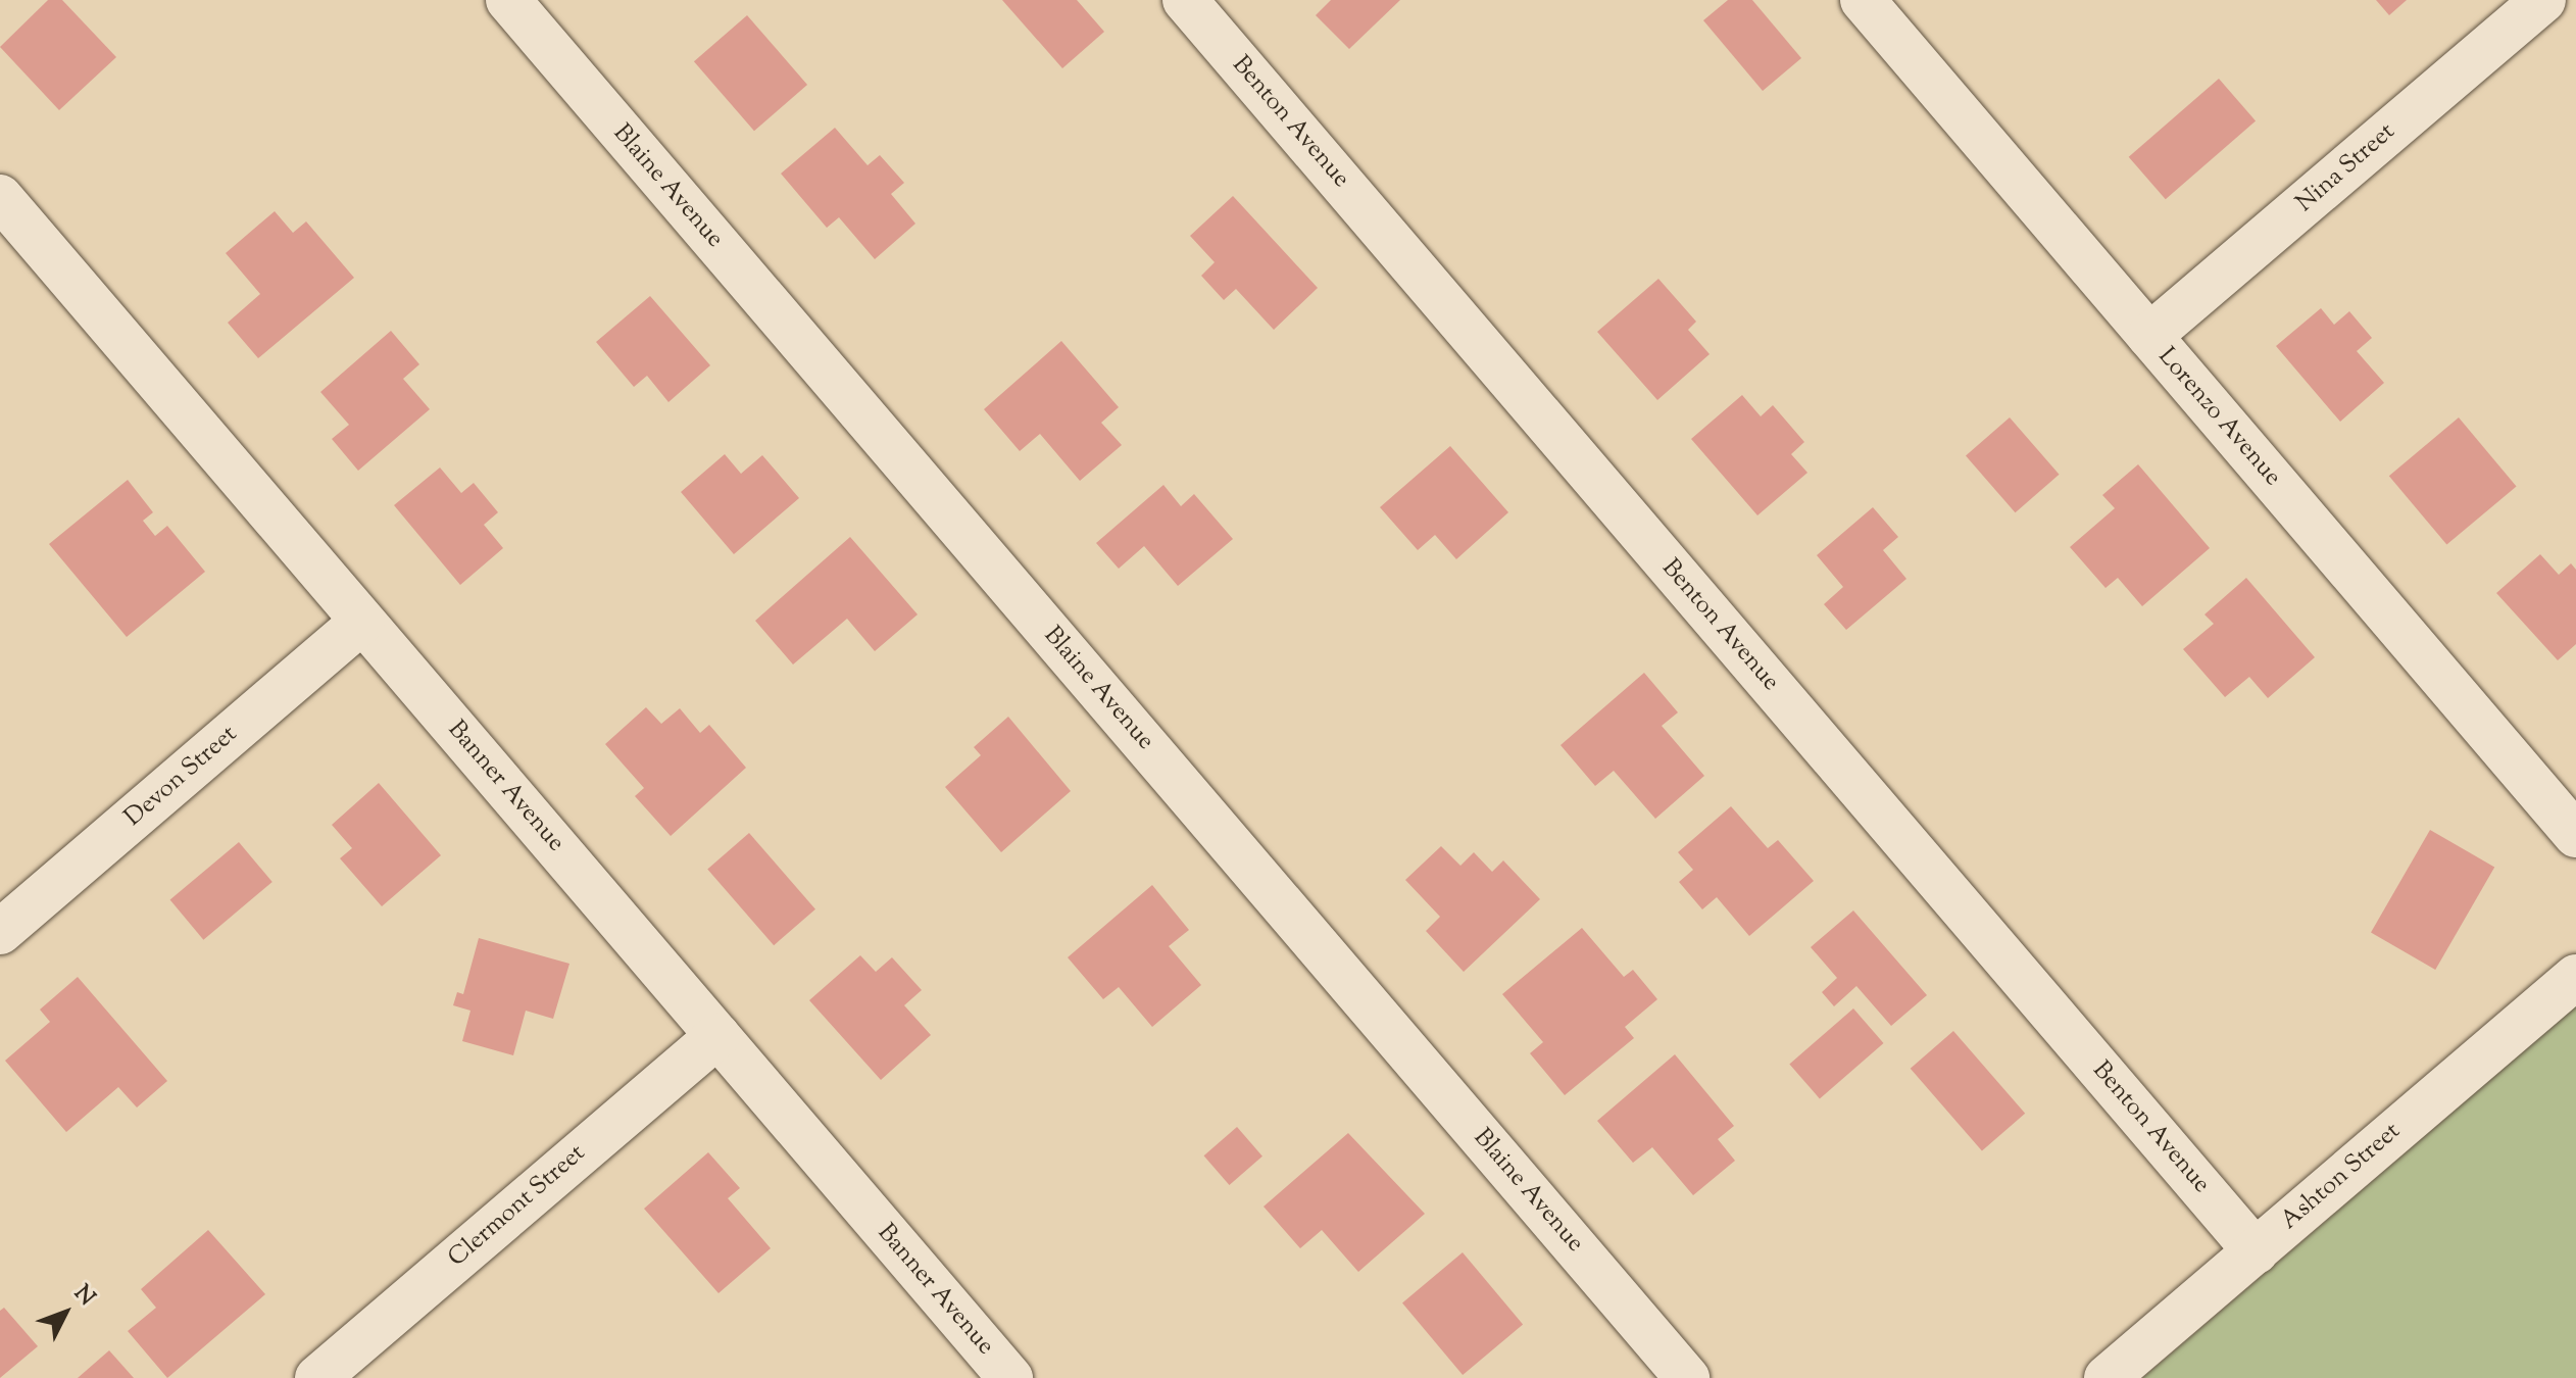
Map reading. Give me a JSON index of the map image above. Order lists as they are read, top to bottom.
{
  "streets": {
    "street": [
      "Benton Avenue",
      "Nina Street",
      "Blaine Avenue",
      "Lorenzo Avenue",
      "Devon Street",
      "Banner Avenue",
      "Ashton Street",
      "Clermont Street"
    ]
  },
  "crossings": [
    ["Benton Avenue", "Ashton Street"],
    ["Nina Street", "Lorenzo Avenue"],
    ["Devon Street", "Banner Avenue"],
    ["Banner Avenue", "Clermont Street"]
  ],
  "north": "top right"
}
